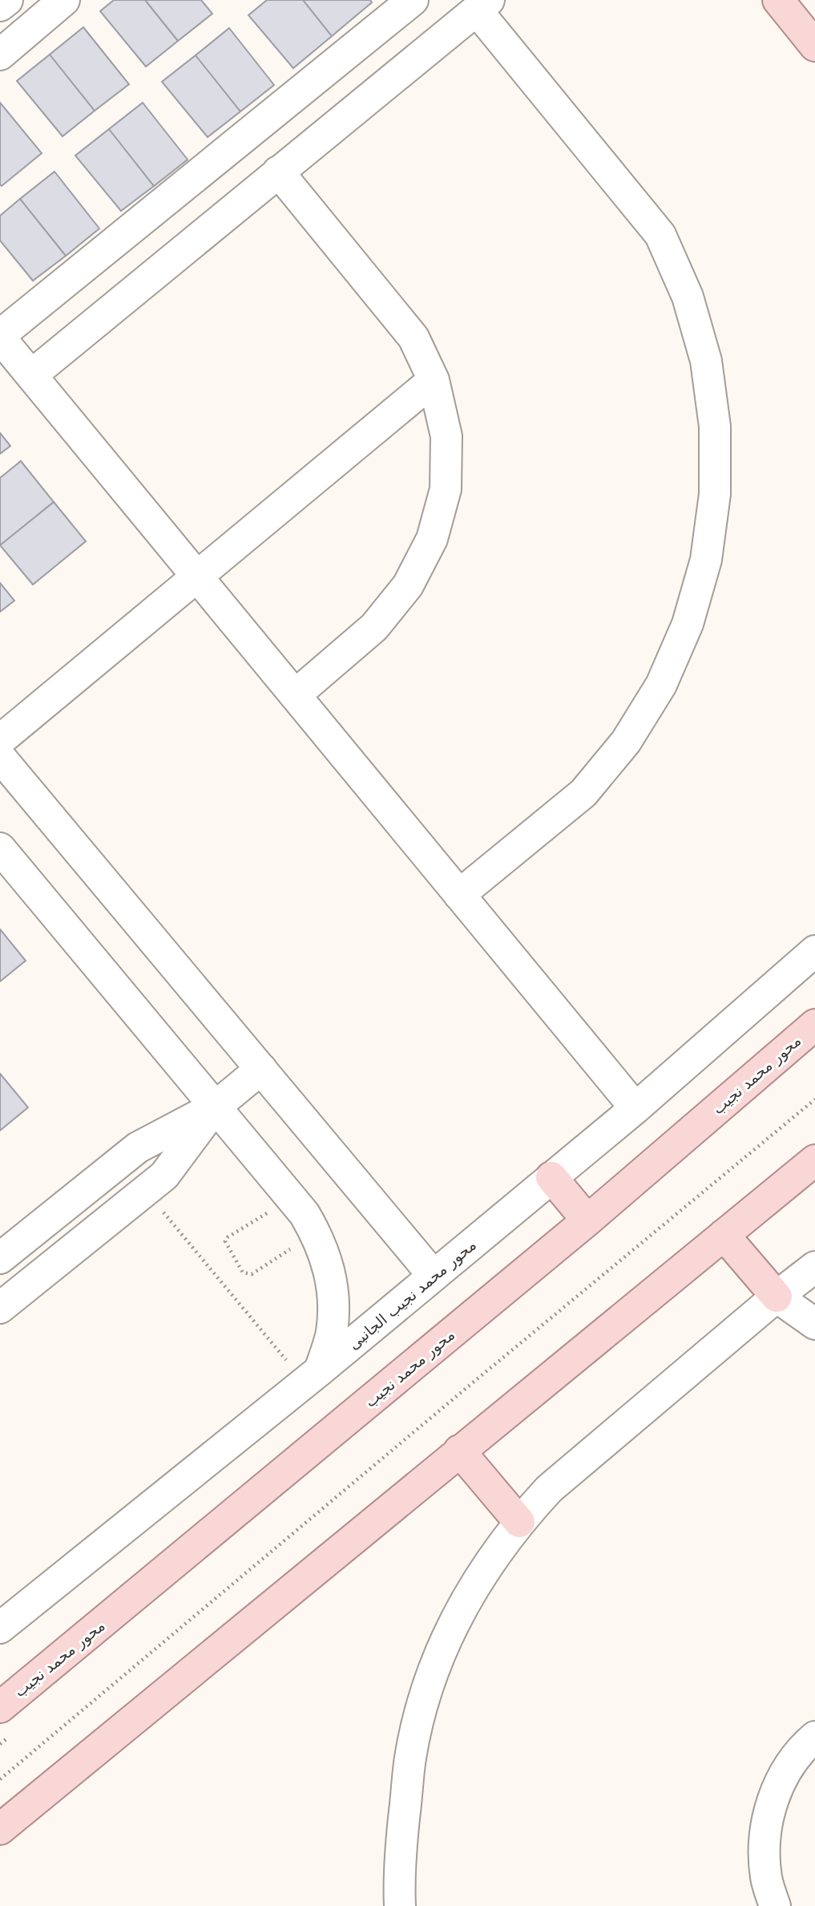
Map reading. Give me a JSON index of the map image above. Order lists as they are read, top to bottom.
{
  "streets": {
    "main road": ["محور محمد نجيب"],
    "street": ["محور محمد نجيب الجانبى"]
  }
}
